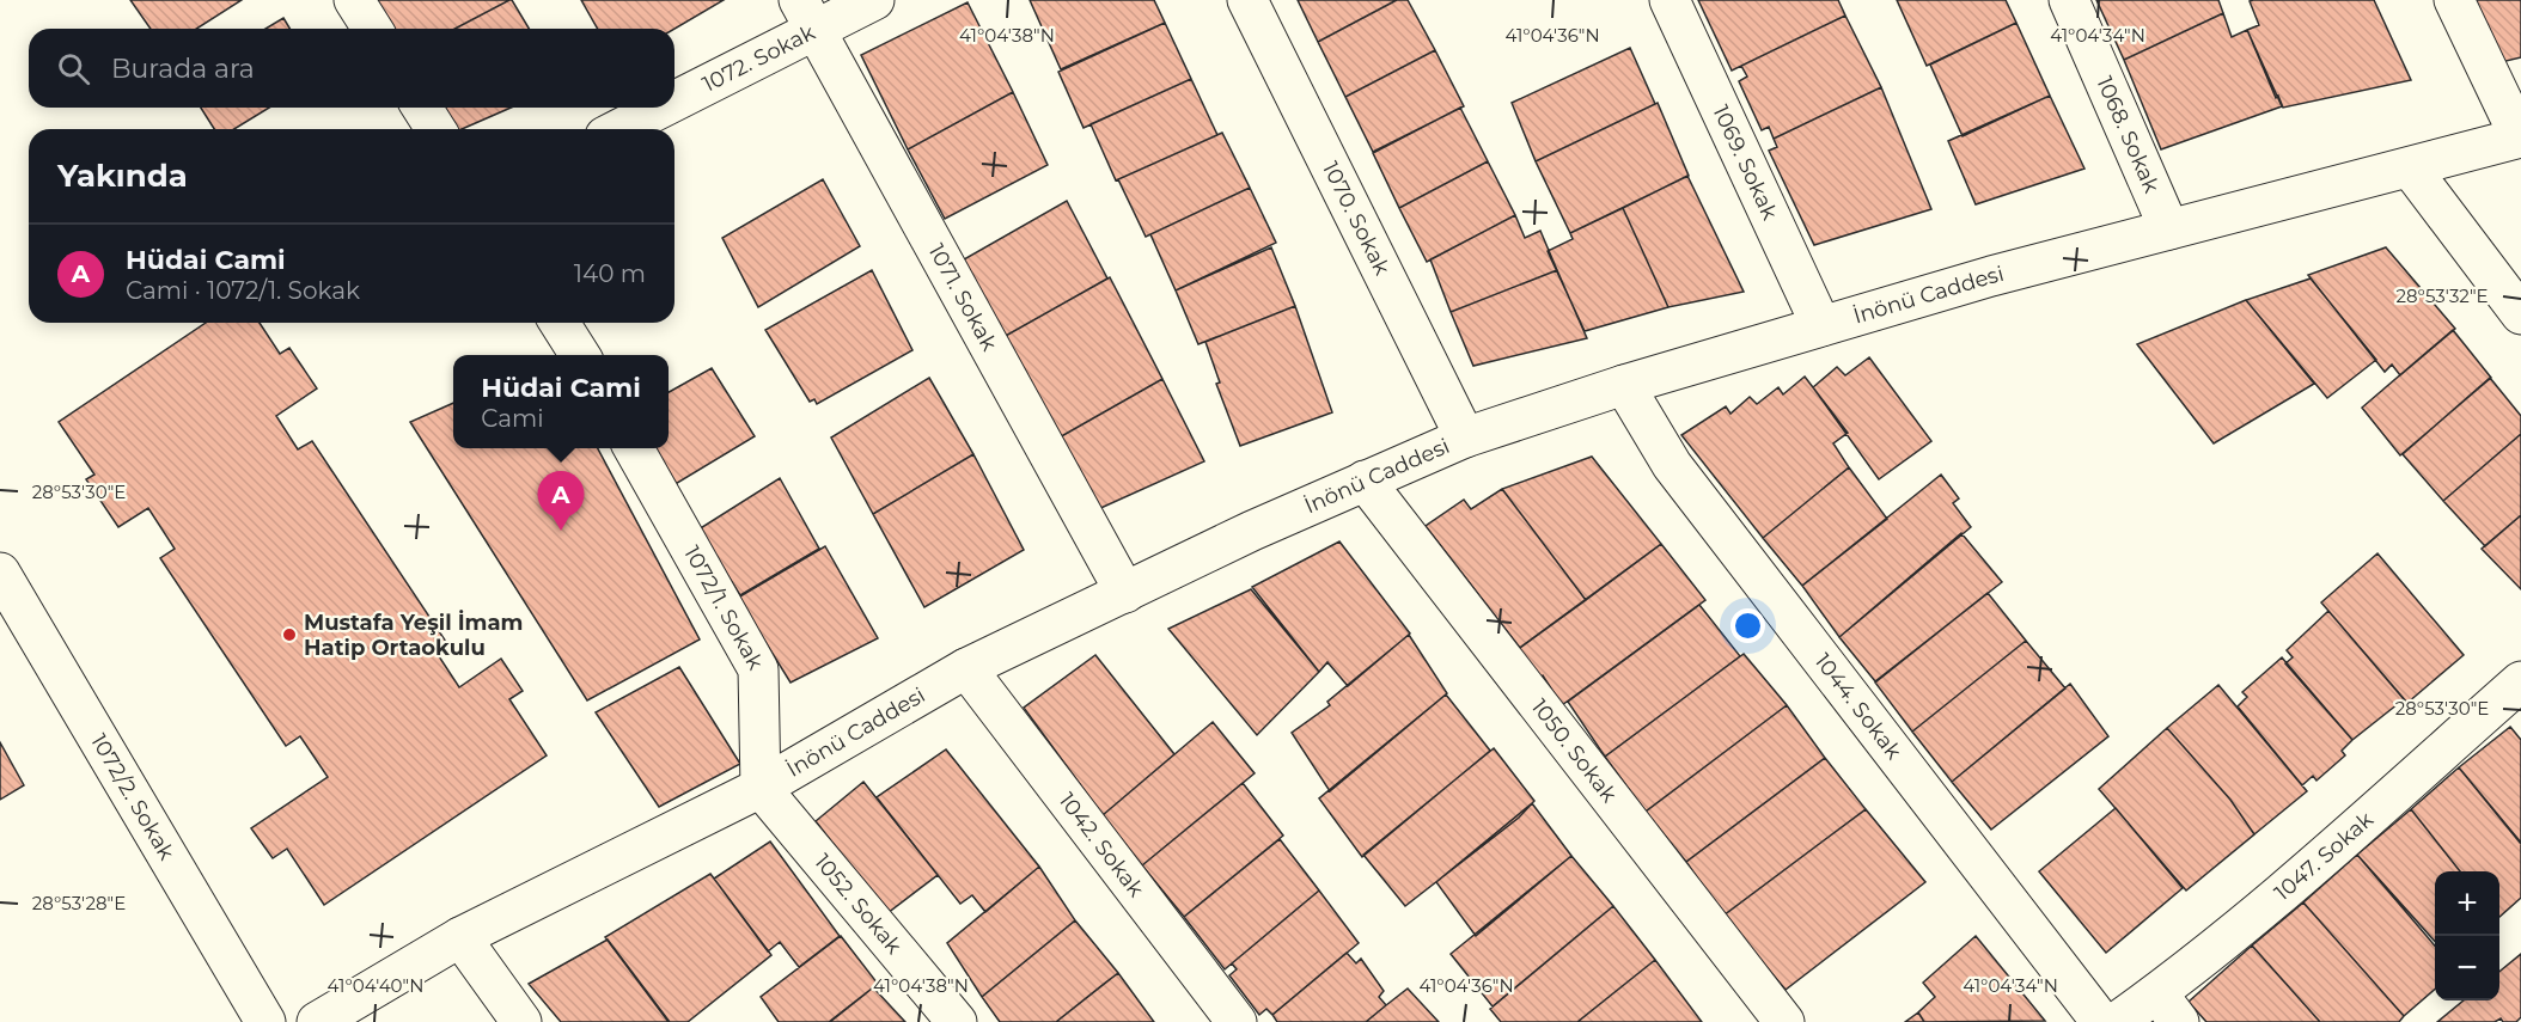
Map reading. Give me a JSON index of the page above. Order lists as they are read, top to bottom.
{
  "streets": {
    "street": [
      "1072. Sokak",
      "1068. Sokak",
      "1069. Sokak",
      "1070. Sokak",
      "İnönü Caddesi",
      "1071. Sokak",
      "1072/1. Sokak",
      "1044. Sokak",
      "1050. Sokak",
      "1072/2. Sokak",
      "1042. Sokak",
      "1047. Sokak",
      "1052. Sokak"
    ]
  },
  "crossings": [
    ["1072. Sokak", "1071. Sokak"],
    ["1068. Sokak", "İnönü Caddesi"],
    ["1069. Sokak", "İnönü Caddesi"],
    ["1070. Sokak", "İnönü Caddesi"],
    ["İnönü Caddesi", "1071. Sokak"],
    ["İnönü Caddesi", "1072/1. Sokak"],
    ["İnönü Caddesi", "1044. Sokak"],
    ["İnönü Caddesi", "1050. Sokak"],
    ["İnönü Caddesi", "1042. Sokak"],
    ["İnönü Caddesi", "1052. Sokak"],
    ["1072/1. Sokak", "1052. Sokak"]
  ],
  "places": ["Mustafa Yeşil İmam Hatip Ortaokulu"],
  "page": {
    "search": "Burada ara",
    "heading": "Yakında",
    "list": [
      {
        "mark": "A",
        "name": "Hüdai Cami",
        "note": "Cami · 1072/1. Sokak",
        "value": "140 m"
      }
    ],
    "popup": ["Hüdai Cami", "Cami"],
    "pins": "A",
    "map_buttons": ["+", "−"]
  },
  "coordinates": [
    "41°04'38\"N",
    "41°04'36\"N",
    "41°04'34\"N",
    "28°53'32\"E",
    "28°53'30\"E",
    "28°53'28\"E",
    "41°04'40\"N"
  ]
}
